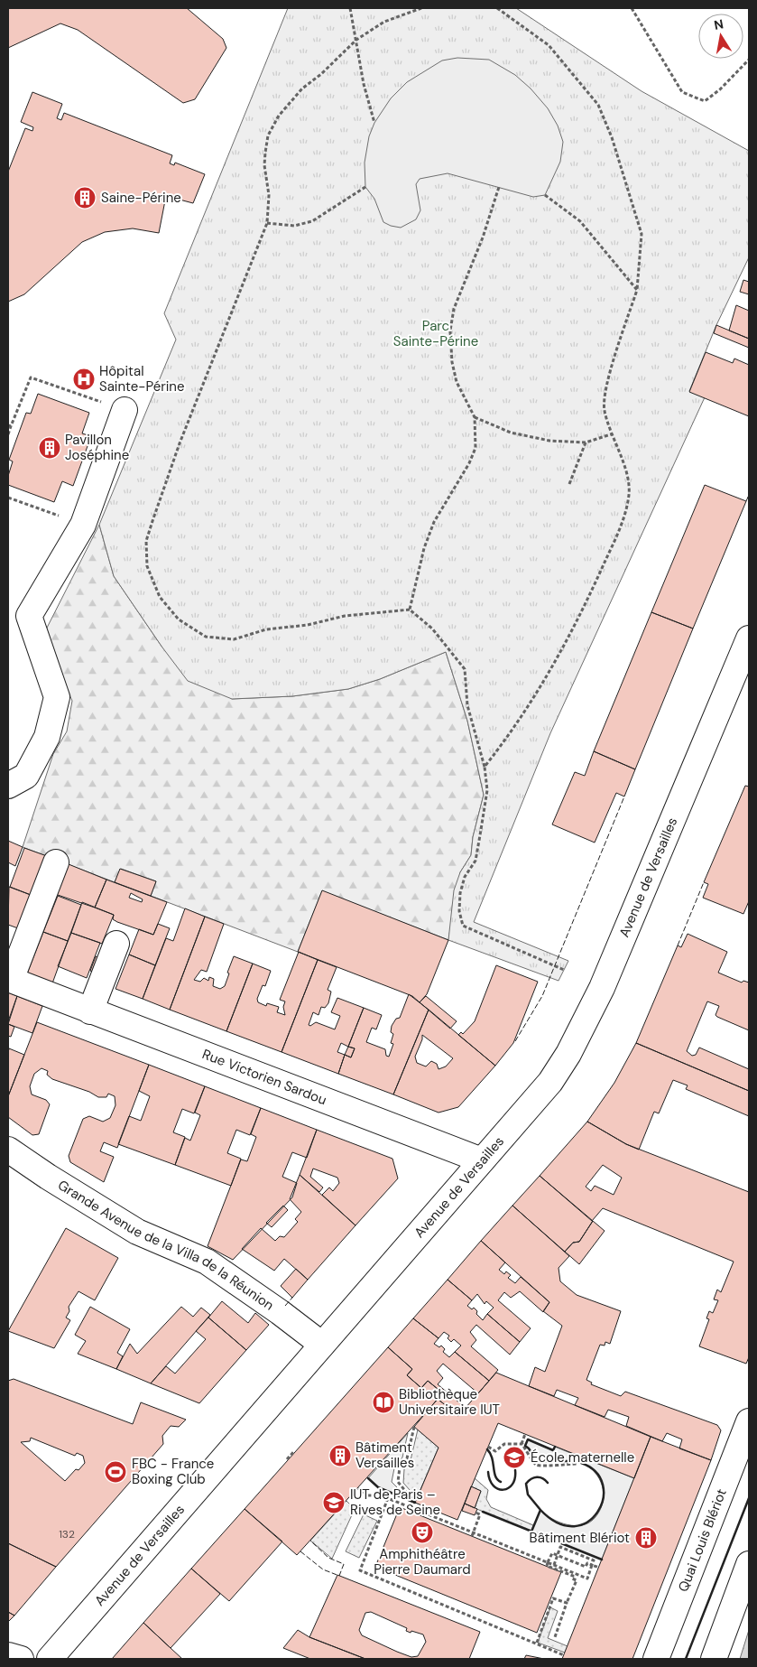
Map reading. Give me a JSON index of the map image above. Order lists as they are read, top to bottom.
{
  "streets": {
    "street": [
      "Avenue de Versailles",
      "Rue Victorien Sardou",
      "Grande Avenue de la Villa de la Réunion",
      "Quai Louis Blériot"
    ]
  },
  "crossings": [
    ["Avenue de Versailles", "Rue Victorien Sardou"],
    ["Avenue de Versailles", "Grande Avenue de la Villa de la Réunion"]
  ],
  "parks": ["Parc Sainte-Périne"],
  "places": {
    "building": [
      "Saine-Périne",
      "Pavillon Joséphine",
      "Bâtiment Versailles",
      "Bâtiment Blériot"
    ],
    "hospital": ["Hôpital Sainte-Périne"],
    "library": ["Bibliothèque Universitaire IUT"],
    "school or university": ["École maternelle", "IUT de Paris – Rives de Seine"],
    "sports": ["FBC - France Boxing Club"],
    "theatre": ["Amphithéâtre Pierre Daumard"]
  },
  "house_numbers": ["132"],
  "north": "top"
}
